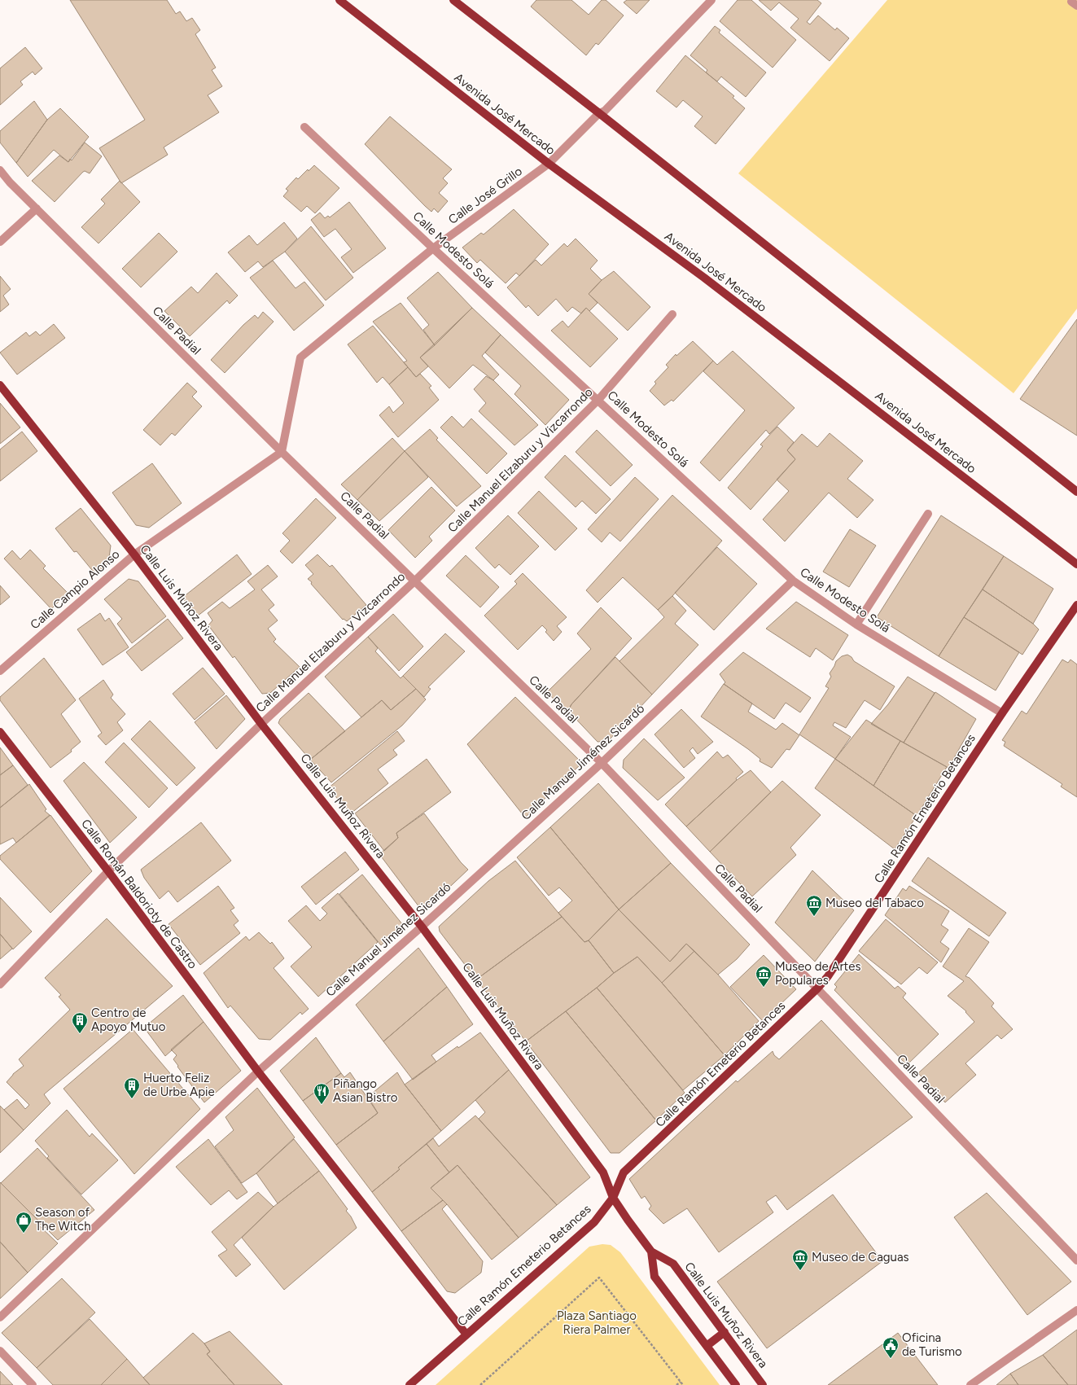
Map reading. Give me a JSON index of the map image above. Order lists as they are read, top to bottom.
{
  "streets": {
    "main road": [
      "Avenida José Mercado",
      "Calle Luis Muñoz Rivera",
      "Calle Ramón Emeterio Betances",
      "Calle Román Baldorioty de Castro"
    ],
    "street": [
      "Calle José Grillo",
      "Calle Modesto Solá",
      "Calle Padial",
      "Calle Manuel Elzaburu y Vizcarrondo",
      "Calle Campio Alonso",
      "Calle Manuel Jiménez Sicardó"
    ]
  },
  "crossings": [
    ["Avenida José Mercado", "Calle José Grillo"],
    ["Calle José Grillo", "Calle Modesto Solá"],
    ["Calle José Grillo", "Calle Padial"],
    ["Calle José Grillo", "Calle Campio Alonso"],
    ["Calle Modesto Solá", "Calle Manuel Elzaburu y Vizcarrondo"],
    ["Calle Modesto Solá", "Calle Manuel Jiménez Sicardó"],
    ["Calle Modesto Solá", "Calle Ramón Emeterio Betances"],
    ["Calle Padial", "Calle Manuel Elzaburu y Vizcarrondo"],
    ["Calle Padial", "Calle Campio Alonso"],
    ["Calle Padial", "Calle Manuel Jiménez Sicardó"],
    ["Calle Padial", "Calle Ramón Emeterio Betances"],
    ["Calle Manuel Elzaburu y Vizcarrondo", "Calle Luis Muñoz Rivera"],
    ["Calle Manuel Elzaburu y Vizcarrondo", "Calle Román Baldorioty de Castro"],
    ["Calle Campio Alonso", "Calle Luis Muñoz Rivera"],
    ["Calle Luis Muñoz Rivera", "Calle Manuel Jiménez Sicardó"],
    ["Calle Luis Muñoz Rivera", "Calle Ramón Emeterio Betances"],
    ["Calle Manuel Jiménez Sicardó", "Calle Román Baldorioty de Castro"],
    ["Calle Ramón Emeterio Betances", "Calle Román Baldorioty de Castro"]
  ],
  "parks": ["Plaza Santiago Riera Palmer"],
  "places": {
    "museum": ["Museo del Tabaco", "Museo de Artes Populares", "Museo de Caguas"],
    "building": ["Centro de Apoyo Mutuo", "Huerto Feliz de Urbe Apie"],
    "restaurant": ["Piñango Asian Bistro"],
    "shop": ["Season of The Witch"],
    "public building": ["Oficina de Turismo"]
  }
}
